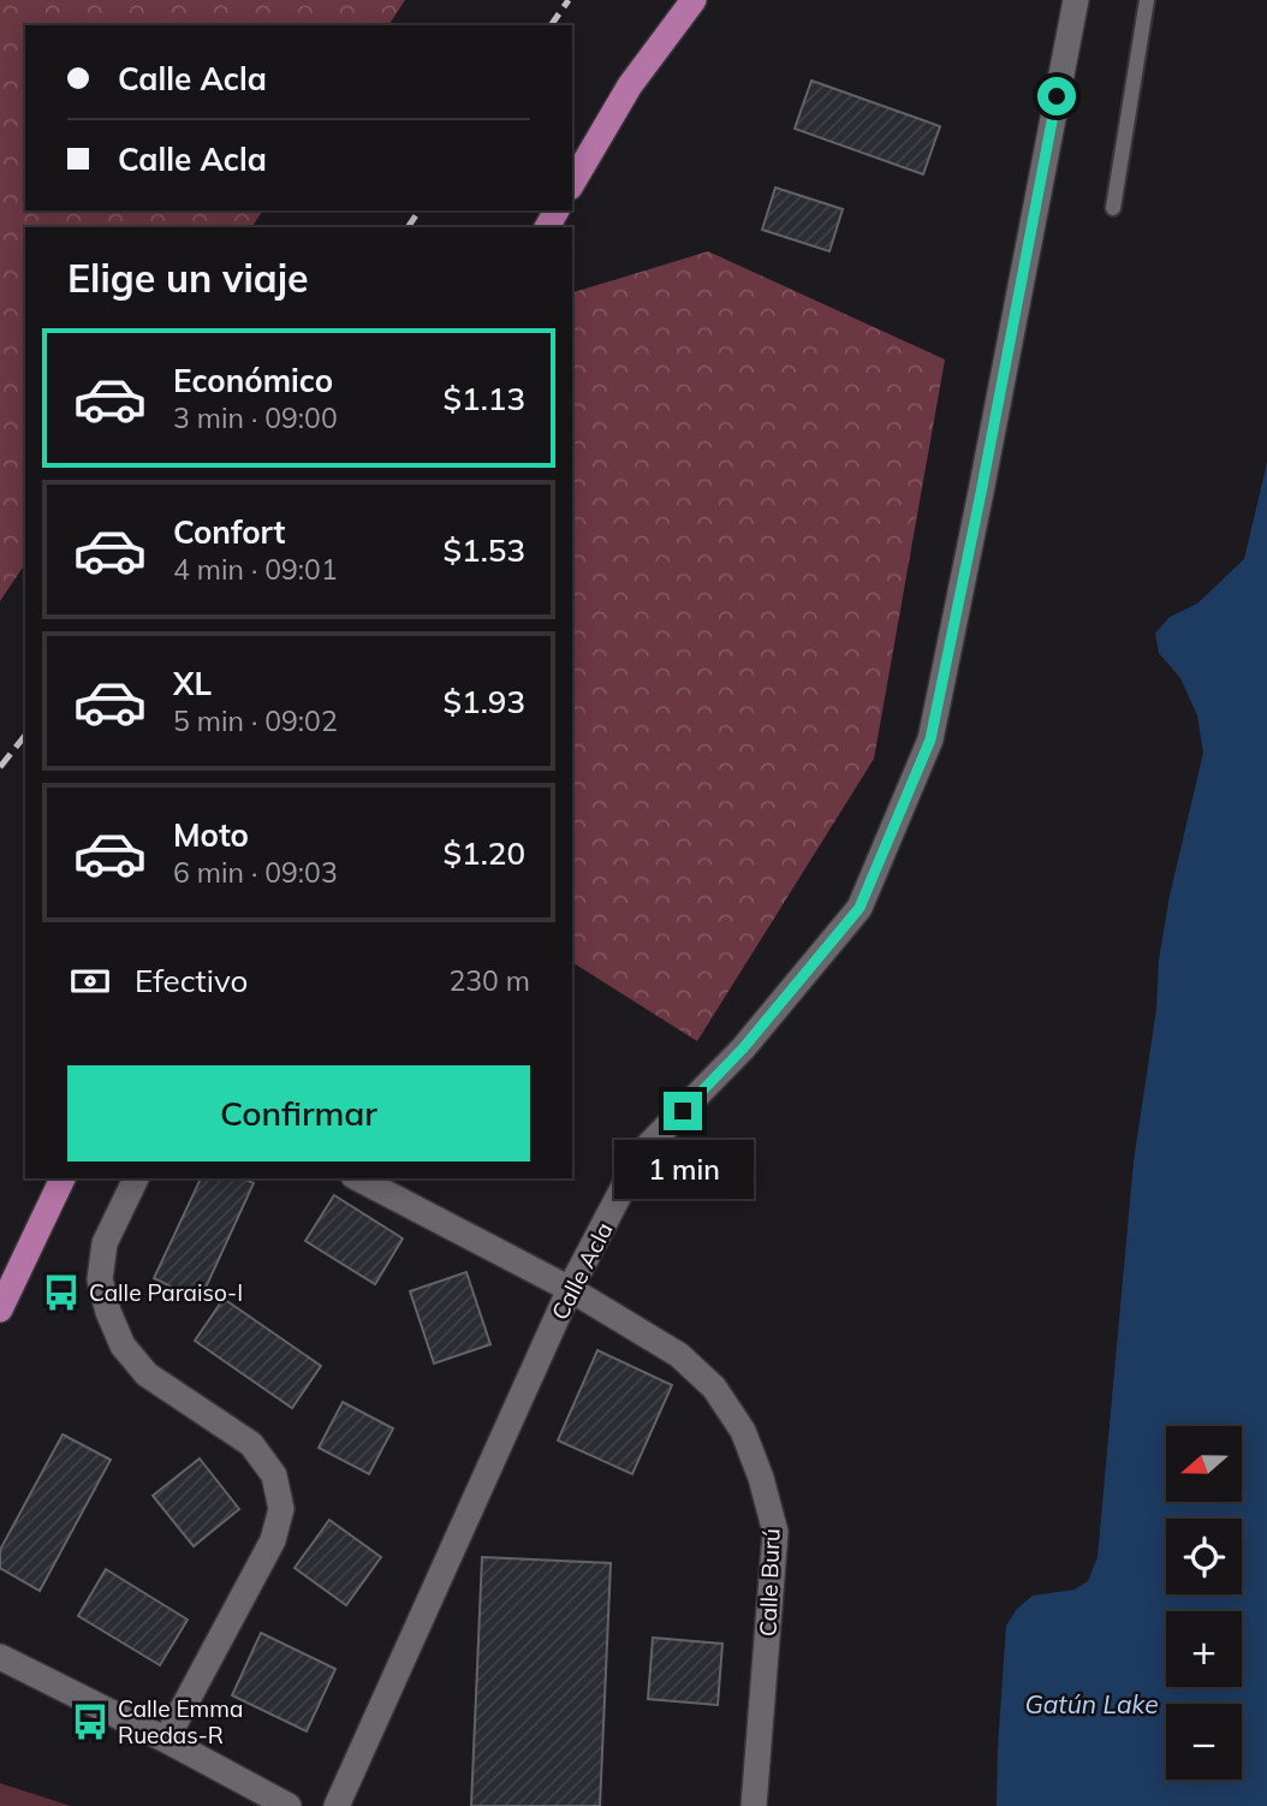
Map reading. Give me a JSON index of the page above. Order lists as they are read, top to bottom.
{
  "streets": {
    "street": ["Calle Acla", "Calle Burú"]
  },
  "crossings": [
    ["Calle Acla", "Calle Burú"]
  ],
  "water": ["Gatún Lake"],
  "places": {
    "bus stop": ["Calle Paraiso-I", "Calle Emma Ruedas-R"]
  },
  "north": "left",
  "page": {
    "banner": ["Calle Acla", "Calle Acla"],
    "heading": "Elige un viaje",
    "list": [
      {
        "name": "Económico",
        "note": "3 min · 09:00",
        "value": "$1.13"
      },
      {
        "name": "Confort",
        "note": "4 min · 09:01",
        "value": "$1.53"
      },
      {
        "name": "XL",
        "note": "5 min · 09:02",
        "value": "$1.93"
      },
      {
        "name": "Moto",
        "note": "6 min · 09:03",
        "value": "$1.20"
      }
    ],
    "pay": ["Efectivo", "230 m"],
    "buttons": "Confirmar",
    "bubble": "1 min",
    "map_buttons": ["+", "−"]
  }
}
